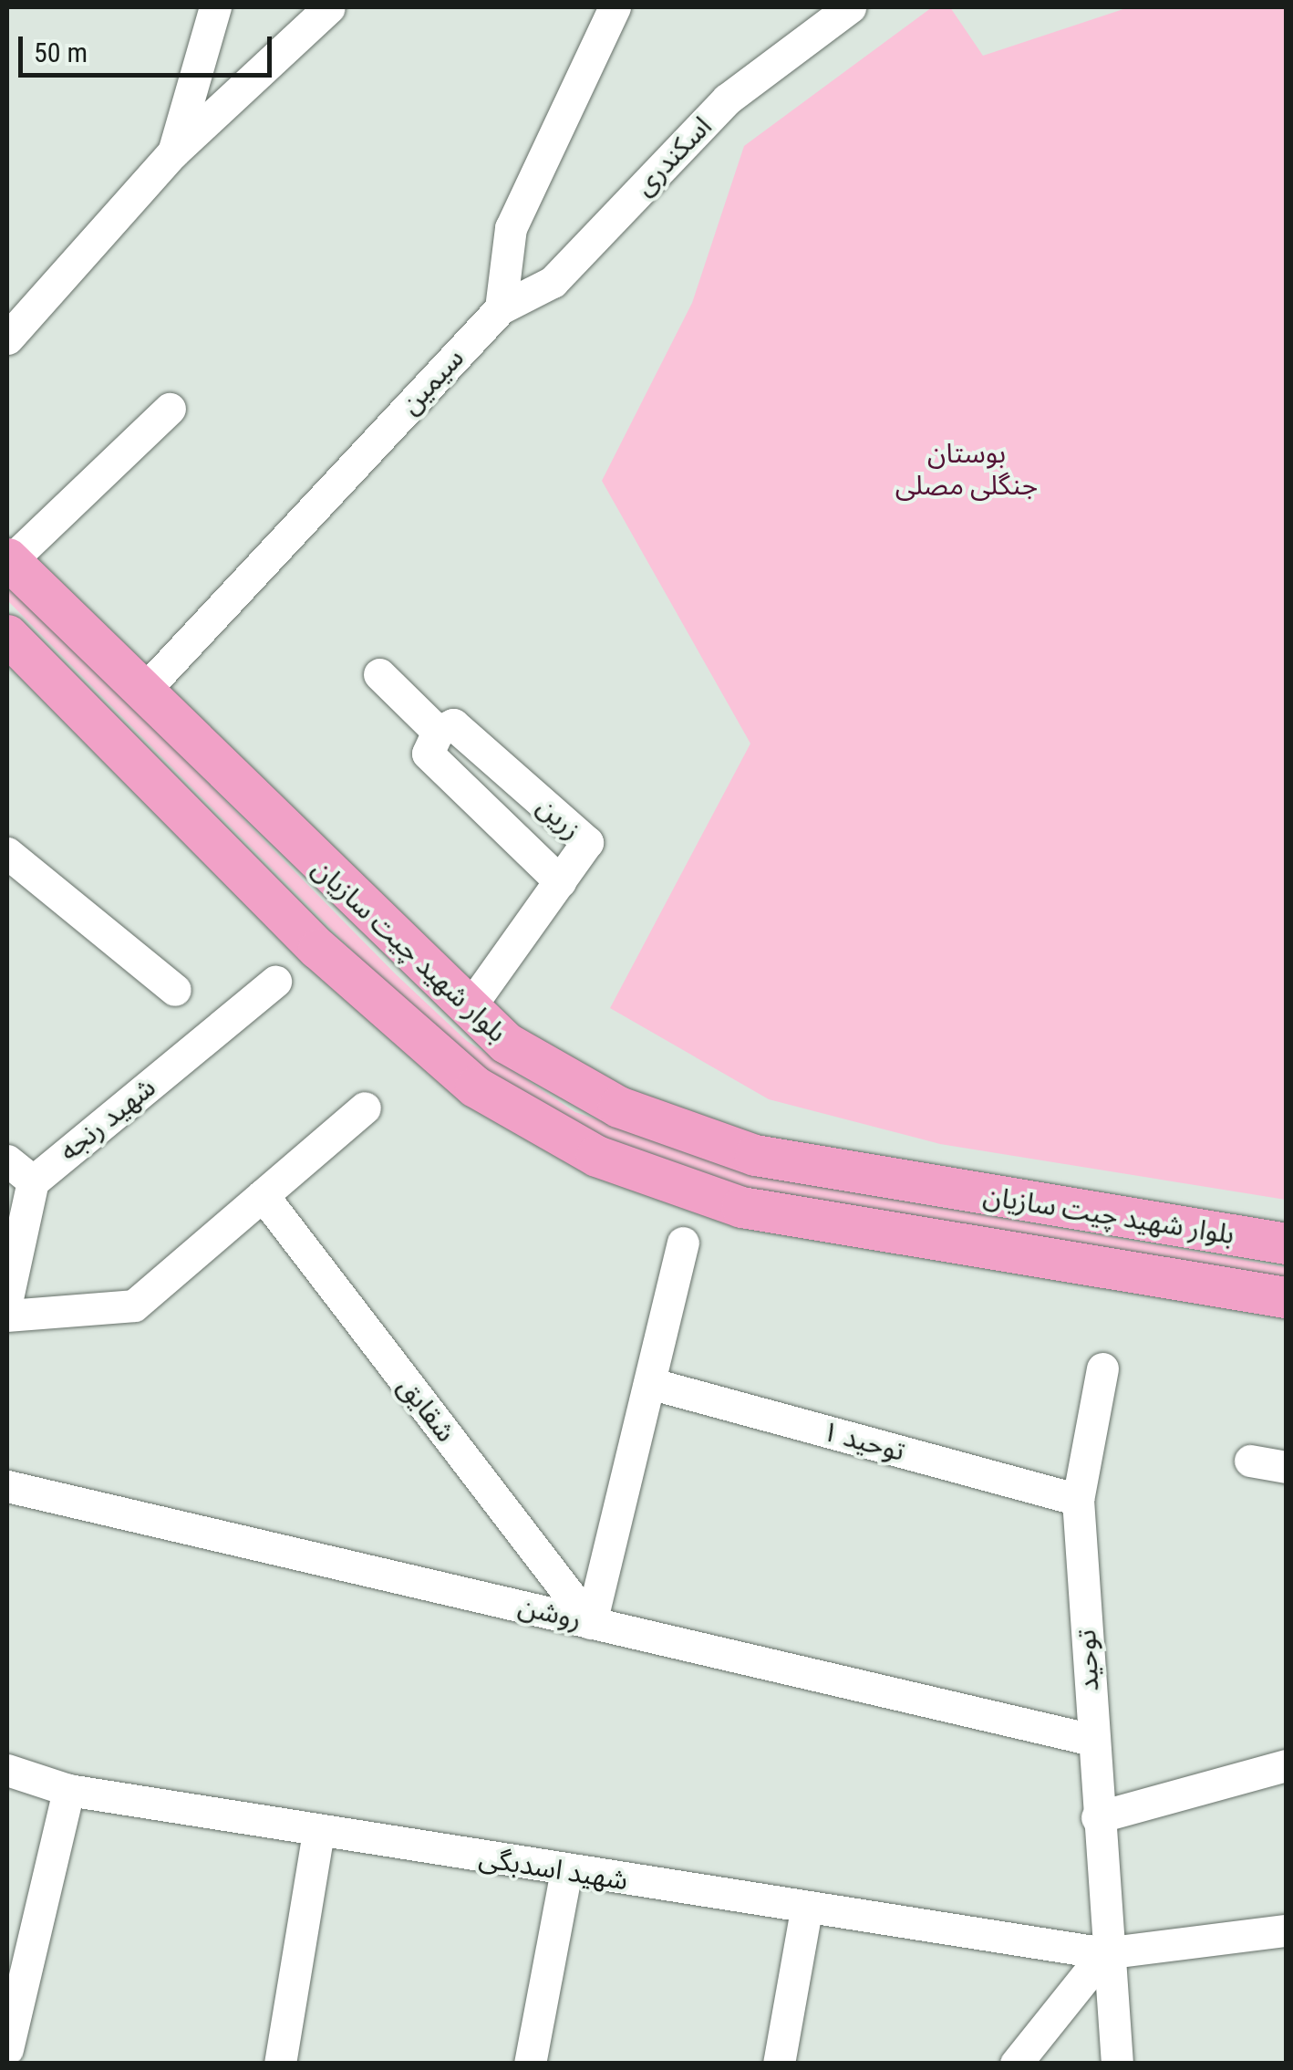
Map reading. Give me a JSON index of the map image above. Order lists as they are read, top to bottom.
{
  "streets": {
    "main road": ["بلوار شهید چیت سازیان"],
    "street": [
      "اسکندری",
      "سیمین",
      "زرین",
      "شهید رنجه",
      "شقایق",
      "توحید ۱",
      "روشن",
      "توحید",
      "شهید اسدبگی"
    ]
  },
  "crossings": [
    ["اسکندری", "سیمین"],
    ["سیمین", "بلوار شهید چیت سازیان"],
    ["زرین", "بلوار شهید چیت سازیان"],
    ["شقایق", "روشن"],
    ["توحید ۱", "توحید"],
    ["روشن", "توحید"],
    ["توحید", "شهید اسدبگی"]
  ],
  "parks": ["بوستان جنگلی مصلی"],
  "scale_bar": "50 m"
}
